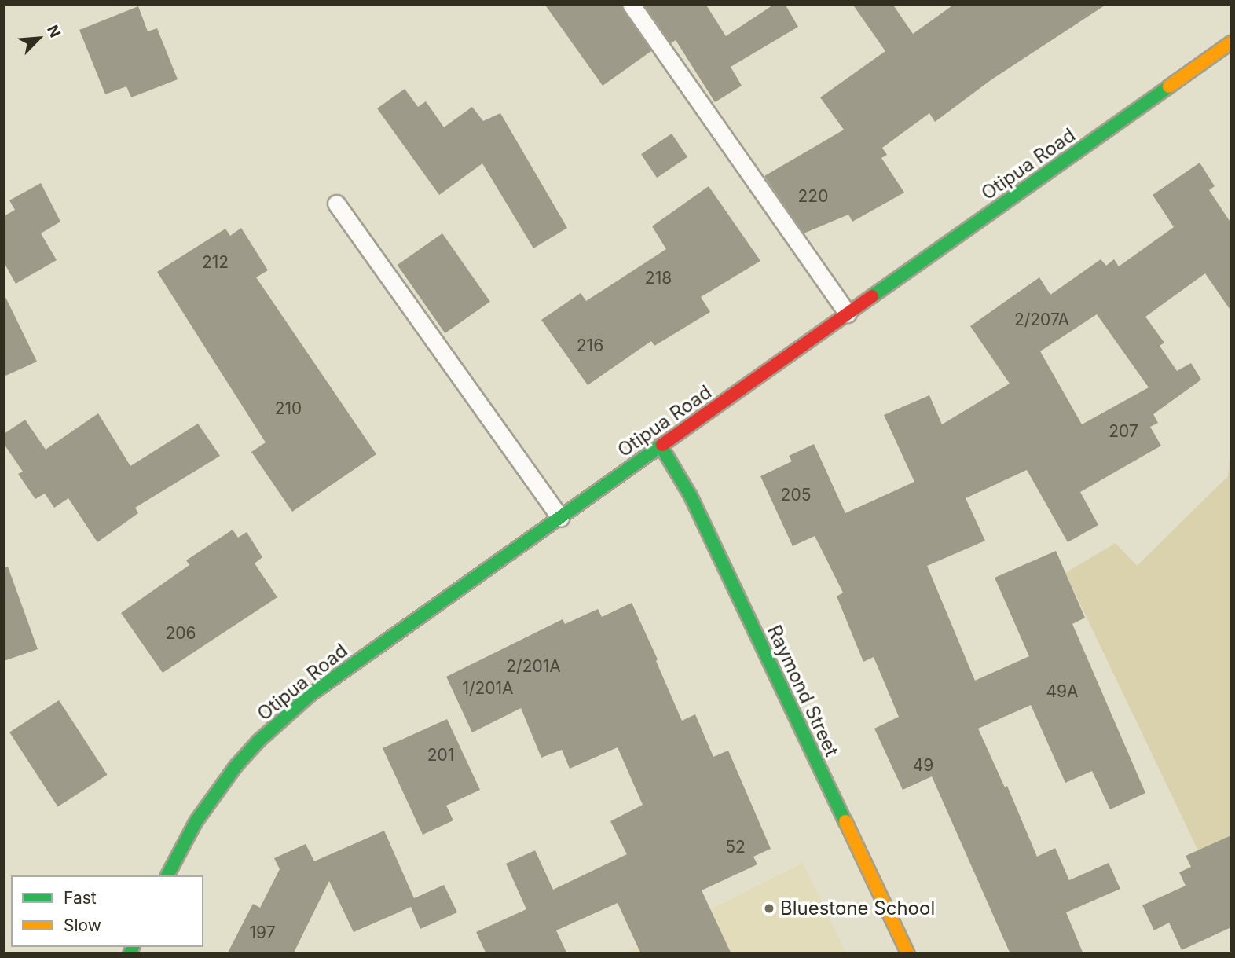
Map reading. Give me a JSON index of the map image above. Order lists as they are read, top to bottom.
{
  "streets": {
    "street": ["Otipua Road", "Raymond Street"]
  },
  "crossings": [
    ["Otipua Road", "Raymond Street"]
  ],
  "places": ["Bluestone School"],
  "house_numbers": [
    "220",
    "212",
    "218",
    "2/207A",
    "216",
    "210",
    "207",
    "205",
    "206",
    "2/201A",
    "1/201A",
    "49A",
    "201",
    "49",
    "52",
    "197"
  ],
  "legend": ["Fast", "Slow"],
  "north": "top right"
}
